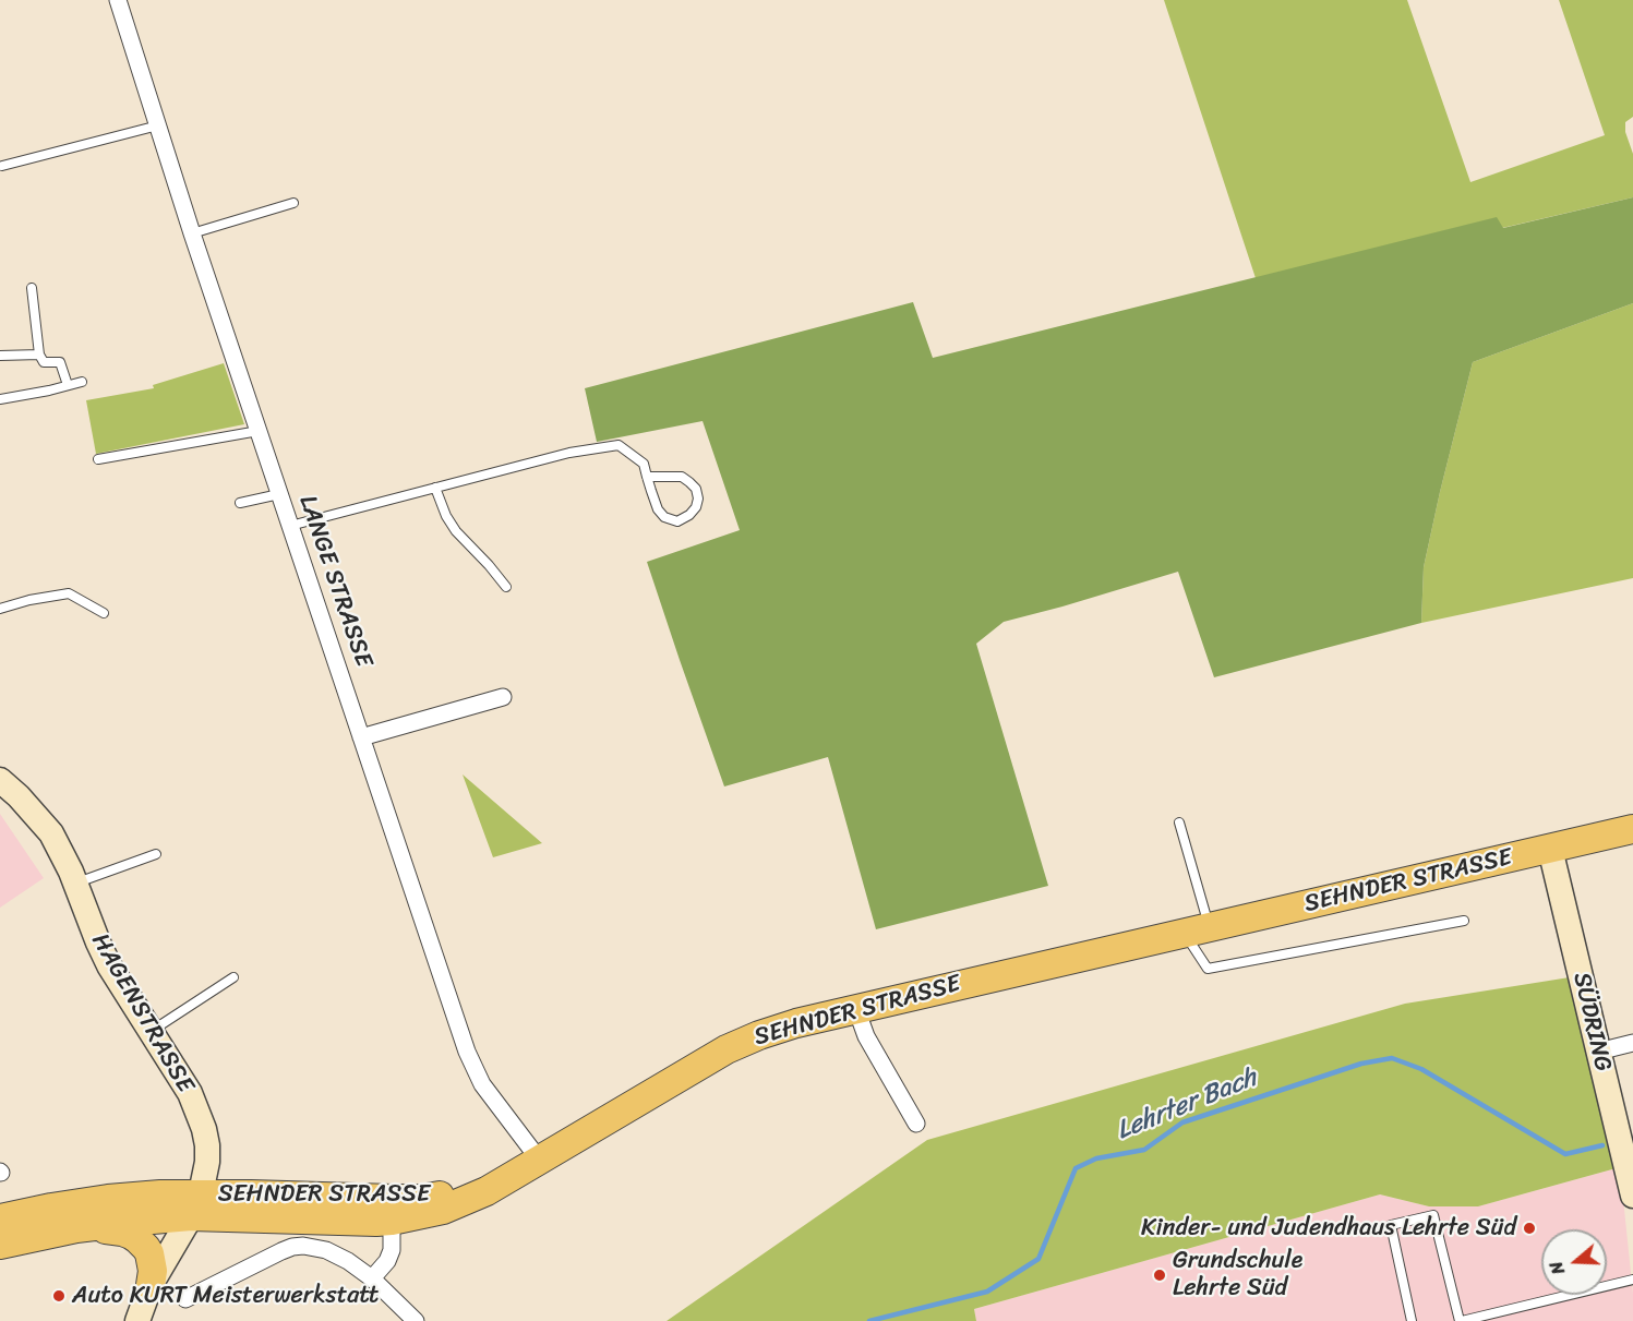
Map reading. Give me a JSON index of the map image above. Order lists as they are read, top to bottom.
{
  "streets": {
    "main road": ["SEHNDER STRASSE"],
    "street": ["LANGE STRASSE", "HAGENSTRASSE", "SÜDRING"]
  },
  "crossings": [
    ["LANGE STRASSE", "SEHNDER STRASSE"],
    ["SEHNDER STRASSE", "HAGENSTRASSE"],
    ["SEHNDER STRASSE", "SÜDRING"]
  ],
  "water": ["Lehrter Bach"],
  "places": ["Kinder- und Judendhaus Lehrte Süd", "Grundschule Lehrte Süd", "Auto KURT Meisterwerkstatt"],
  "north": "left"
}
